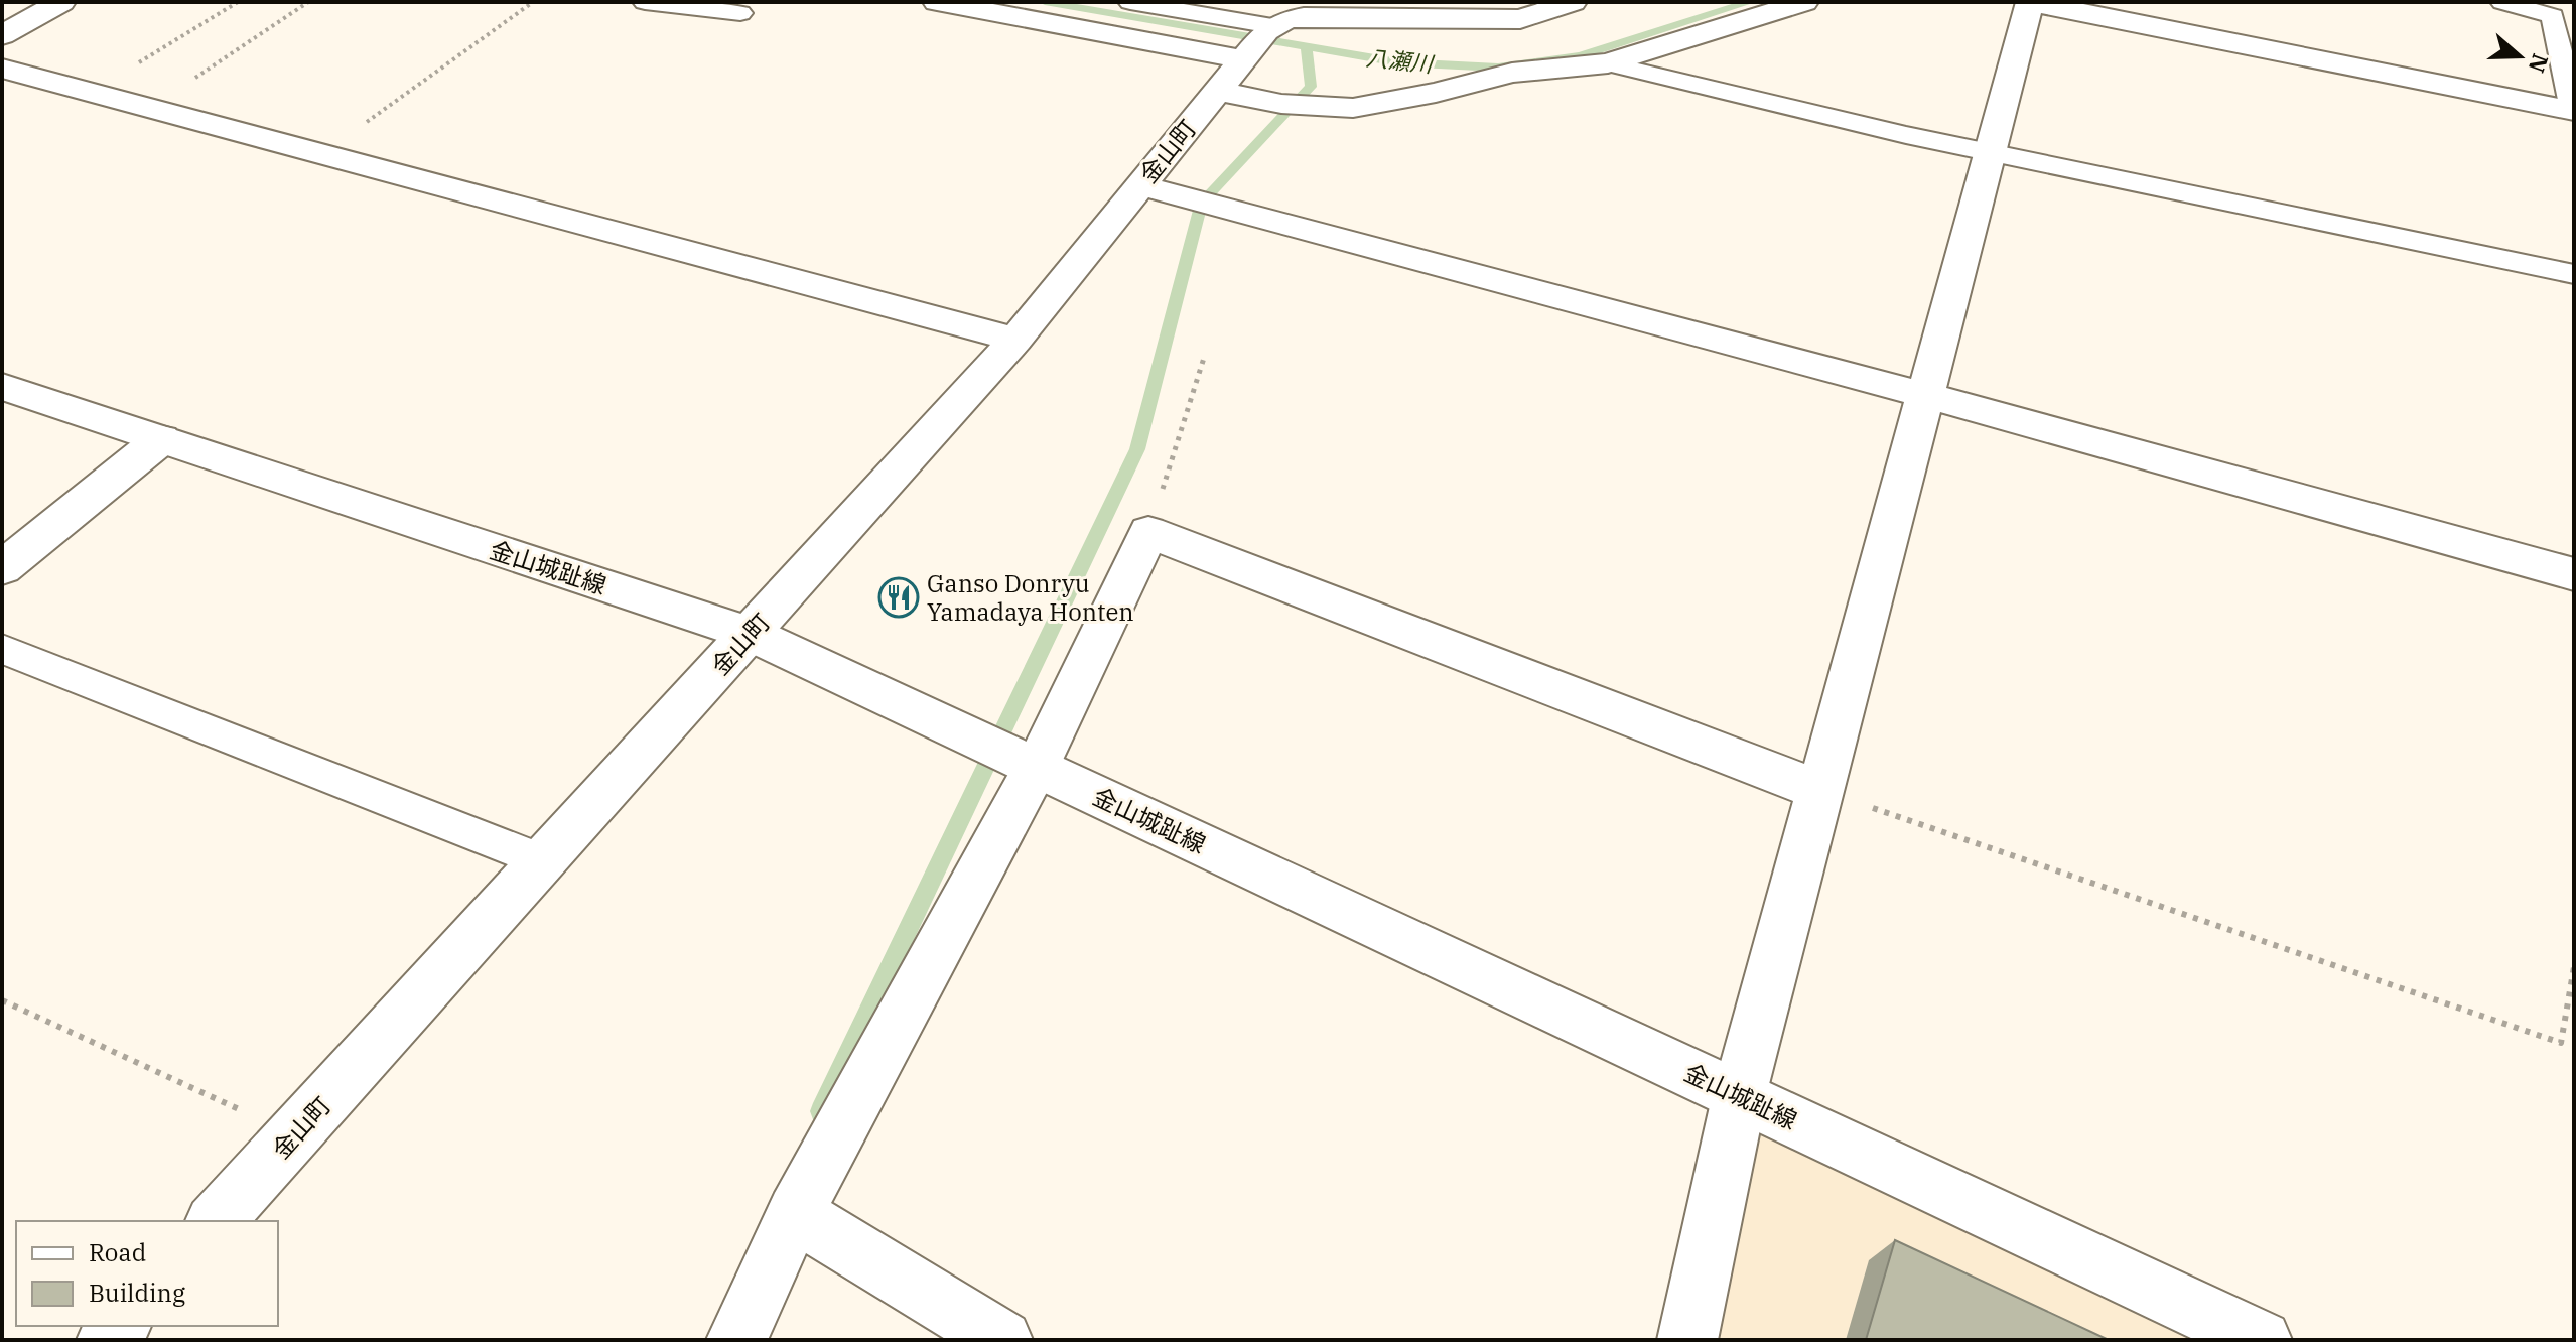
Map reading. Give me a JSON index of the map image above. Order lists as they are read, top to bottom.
{
  "streets": {
    "street": ["金山町", "金山城趾線"]
  },
  "crossings": [
    ["金山町", "金山城趾線"]
  ],
  "water": ["八瀬川"],
  "places": {
    "restaurant": ["Ganso Donryu Yamadaya Honten"]
  },
  "legend": ["Road", "Building"],
  "north": "right"
}
